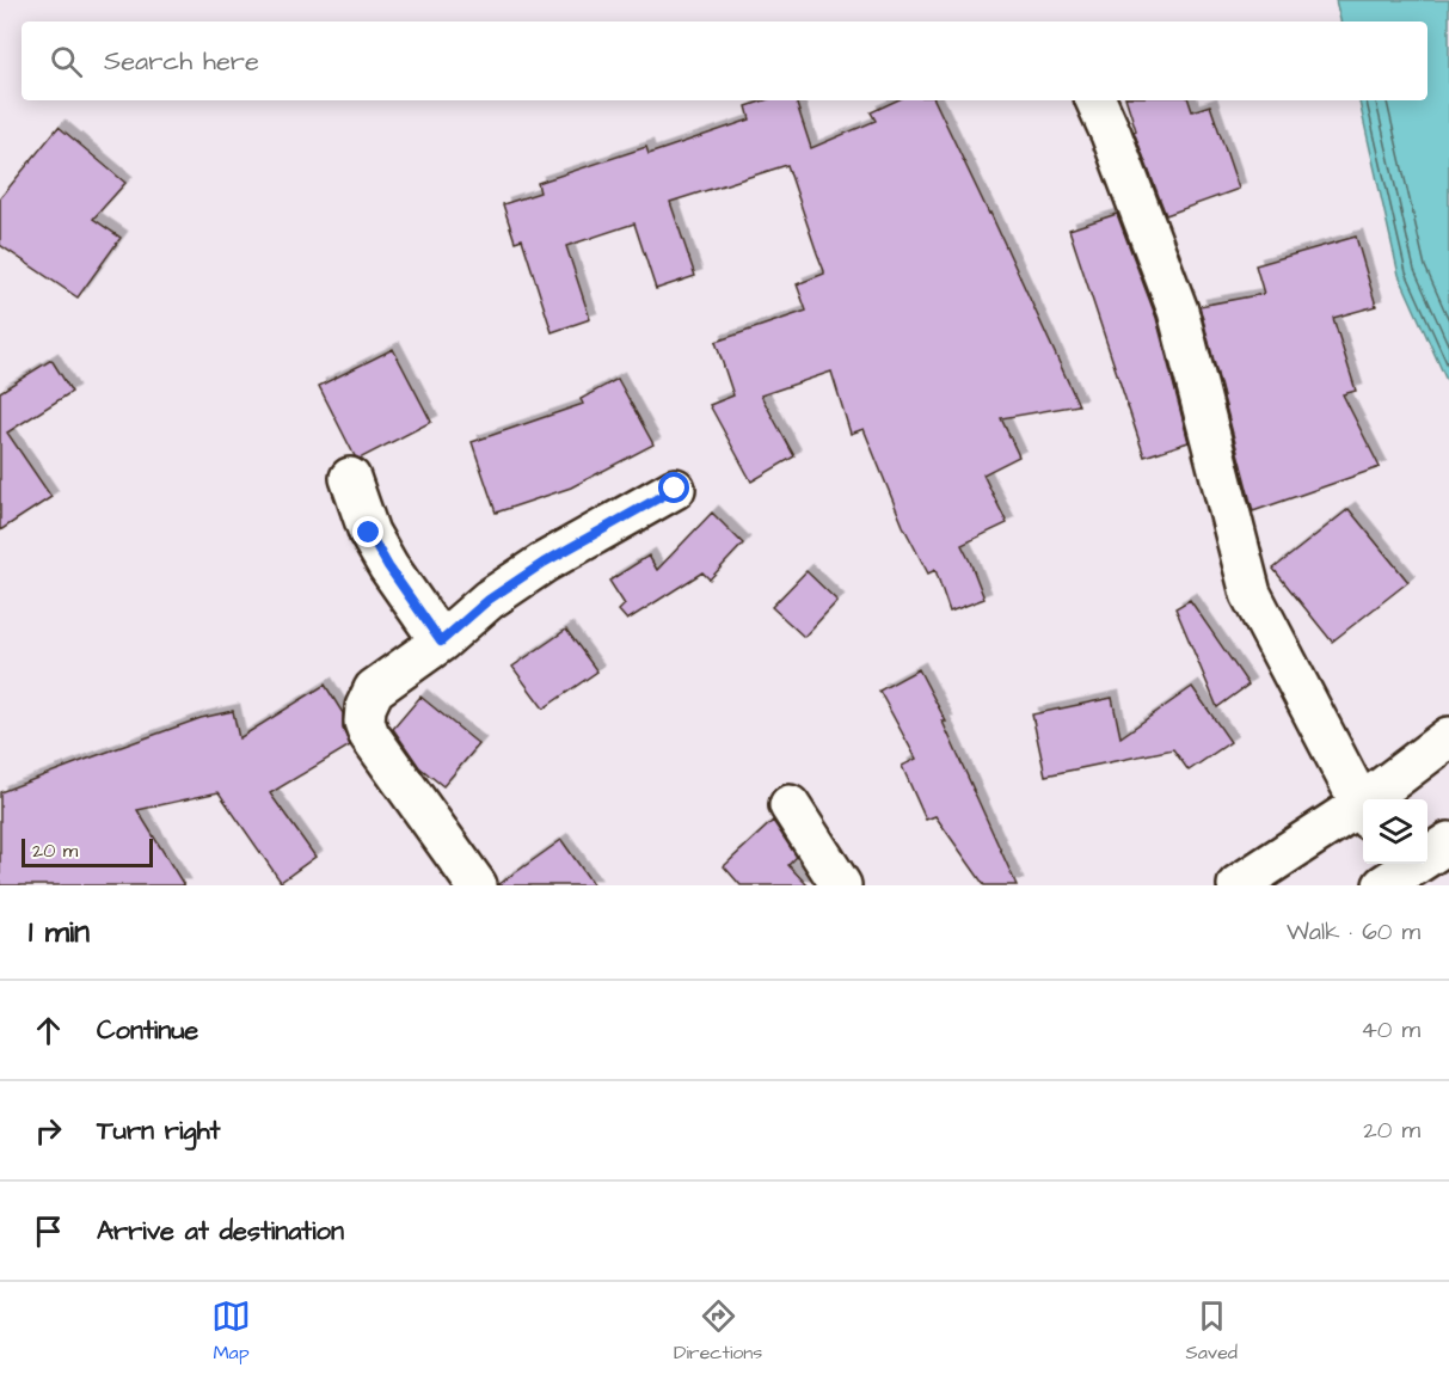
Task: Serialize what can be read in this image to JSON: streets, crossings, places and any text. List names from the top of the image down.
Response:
{
  "scale_bar": "20 m",
  "page": {
    "search": "Search here",
    "scale": "20 m",
    "heading": ["1 min", "Walk · 60 m"],
    "list": [
      ["Continue", "40 m"],
      ["Turn right", "20 m"],
      "Arrive at destination"
    ],
    "nav": ["Map", "Directions", "Saved"]
  }
}
